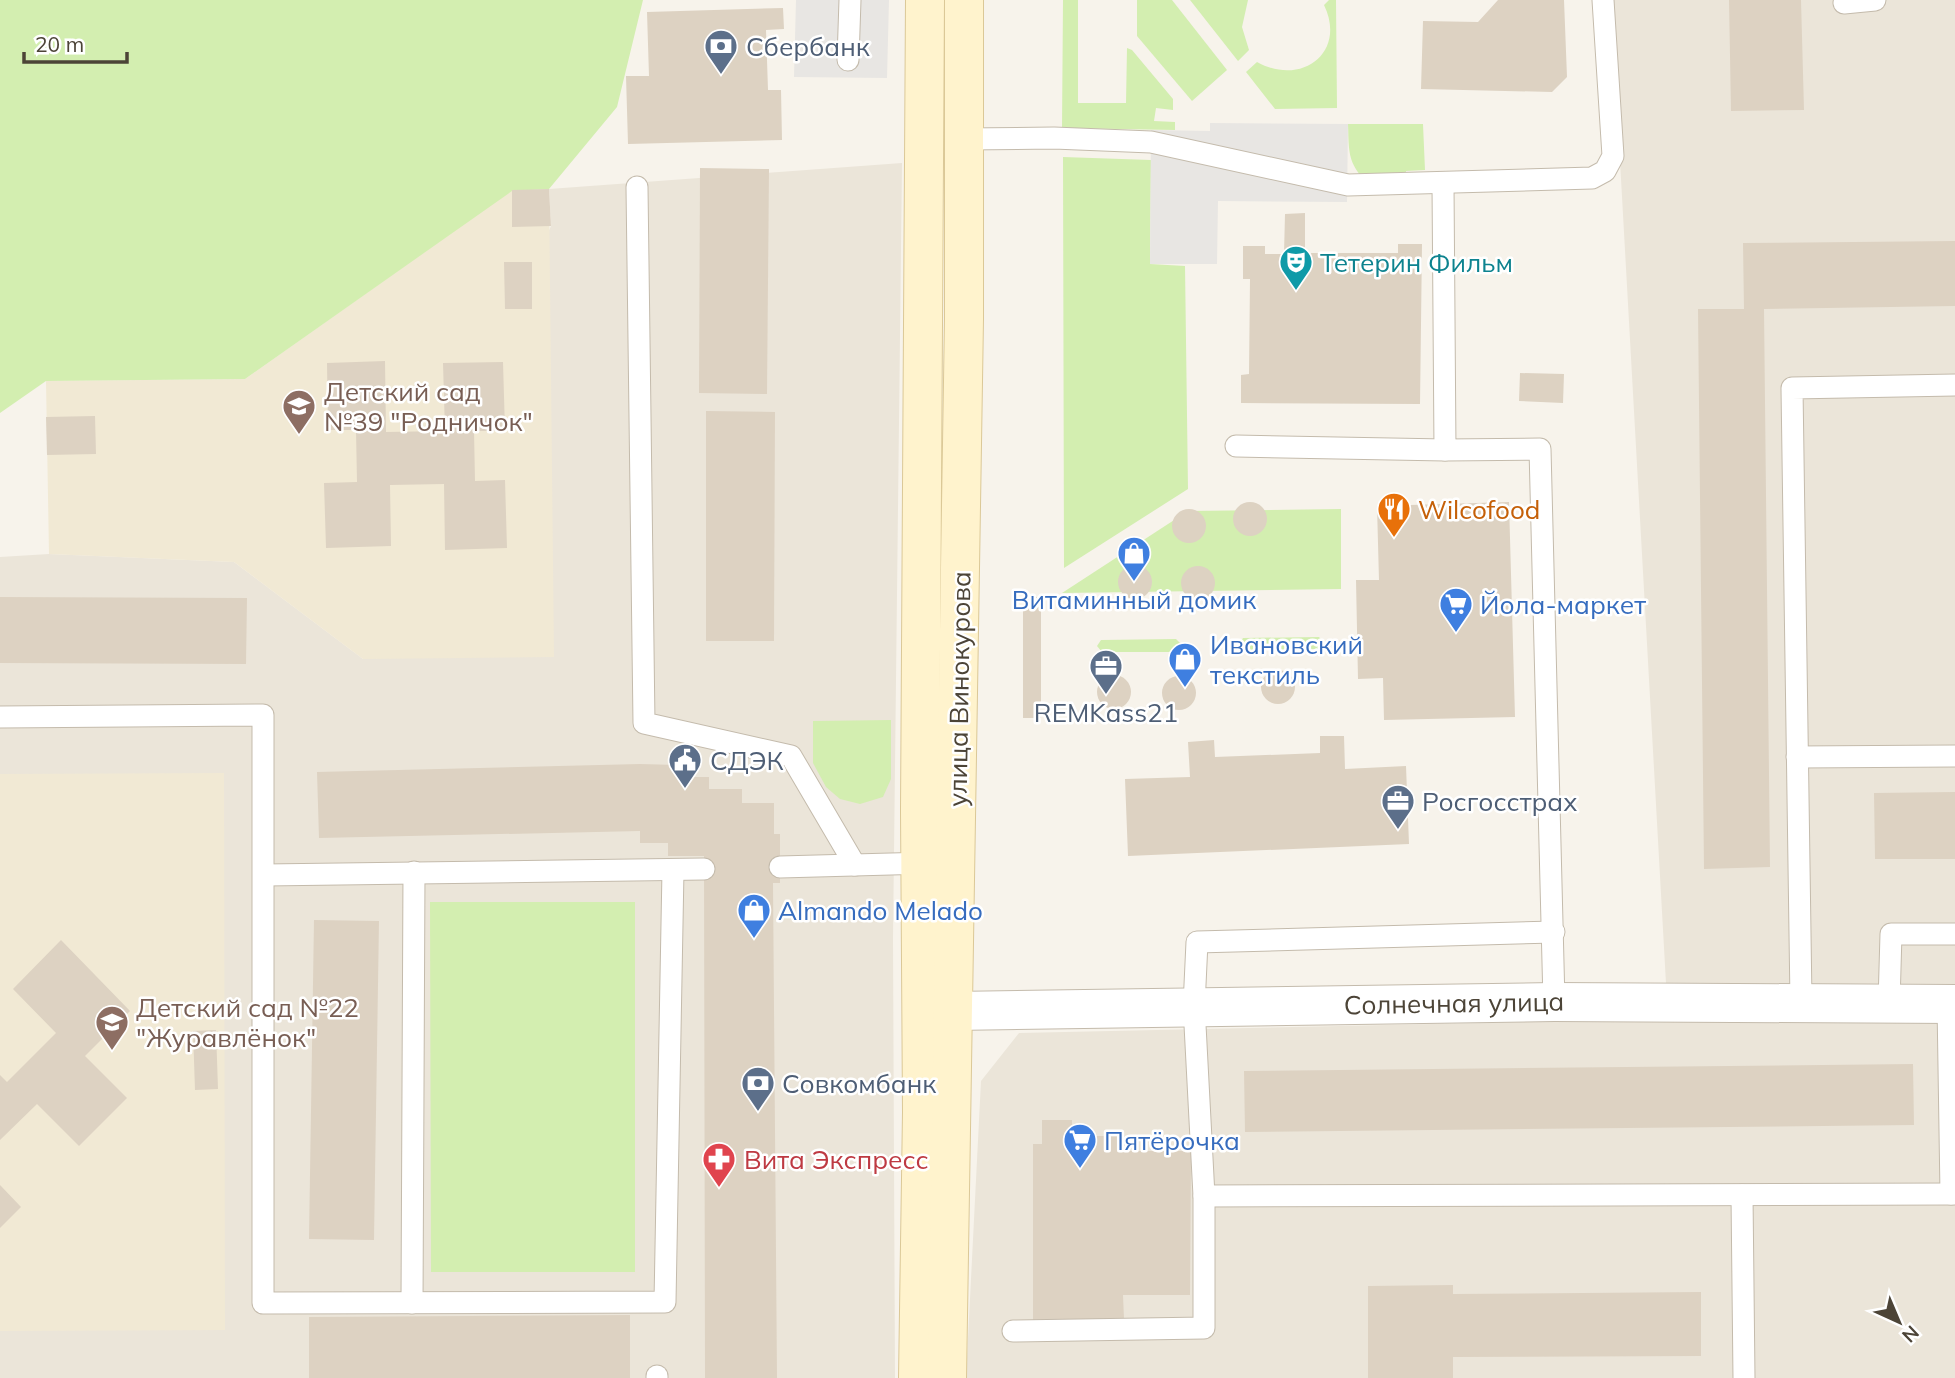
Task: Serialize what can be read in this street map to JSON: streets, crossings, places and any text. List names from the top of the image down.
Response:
{
  "streets": {
    "main road": ["улица Винокурова"],
    "street": ["Солнечная улица"]
  },
  "crossings": [
    ["улица Винокурова", "Солнечная улица"]
  ],
  "places": {
    "bank": ["Сбербанк", "Совкомбанк"],
    "theatre": ["Тетерин Фильм"],
    "school or university": ["Детский сад №39 \"Родничок\"", "Детский сад №22 \"Журавлёнок\""],
    "restaurant": ["Wilcofood"],
    "shop": ["Витаминный домик", "Ивановский текстиль", "Almando Melado"],
    "supermarket": ["Йола-маркет", "Пятёрочка"],
    "office": ["REMKass21", "Росгосстрах"],
    "public building": ["СДЭК"],
    "pharmacy": ["Вита Экспресс"]
  },
  "scale_bar": "20 m",
  "north": "bottom right"
}
